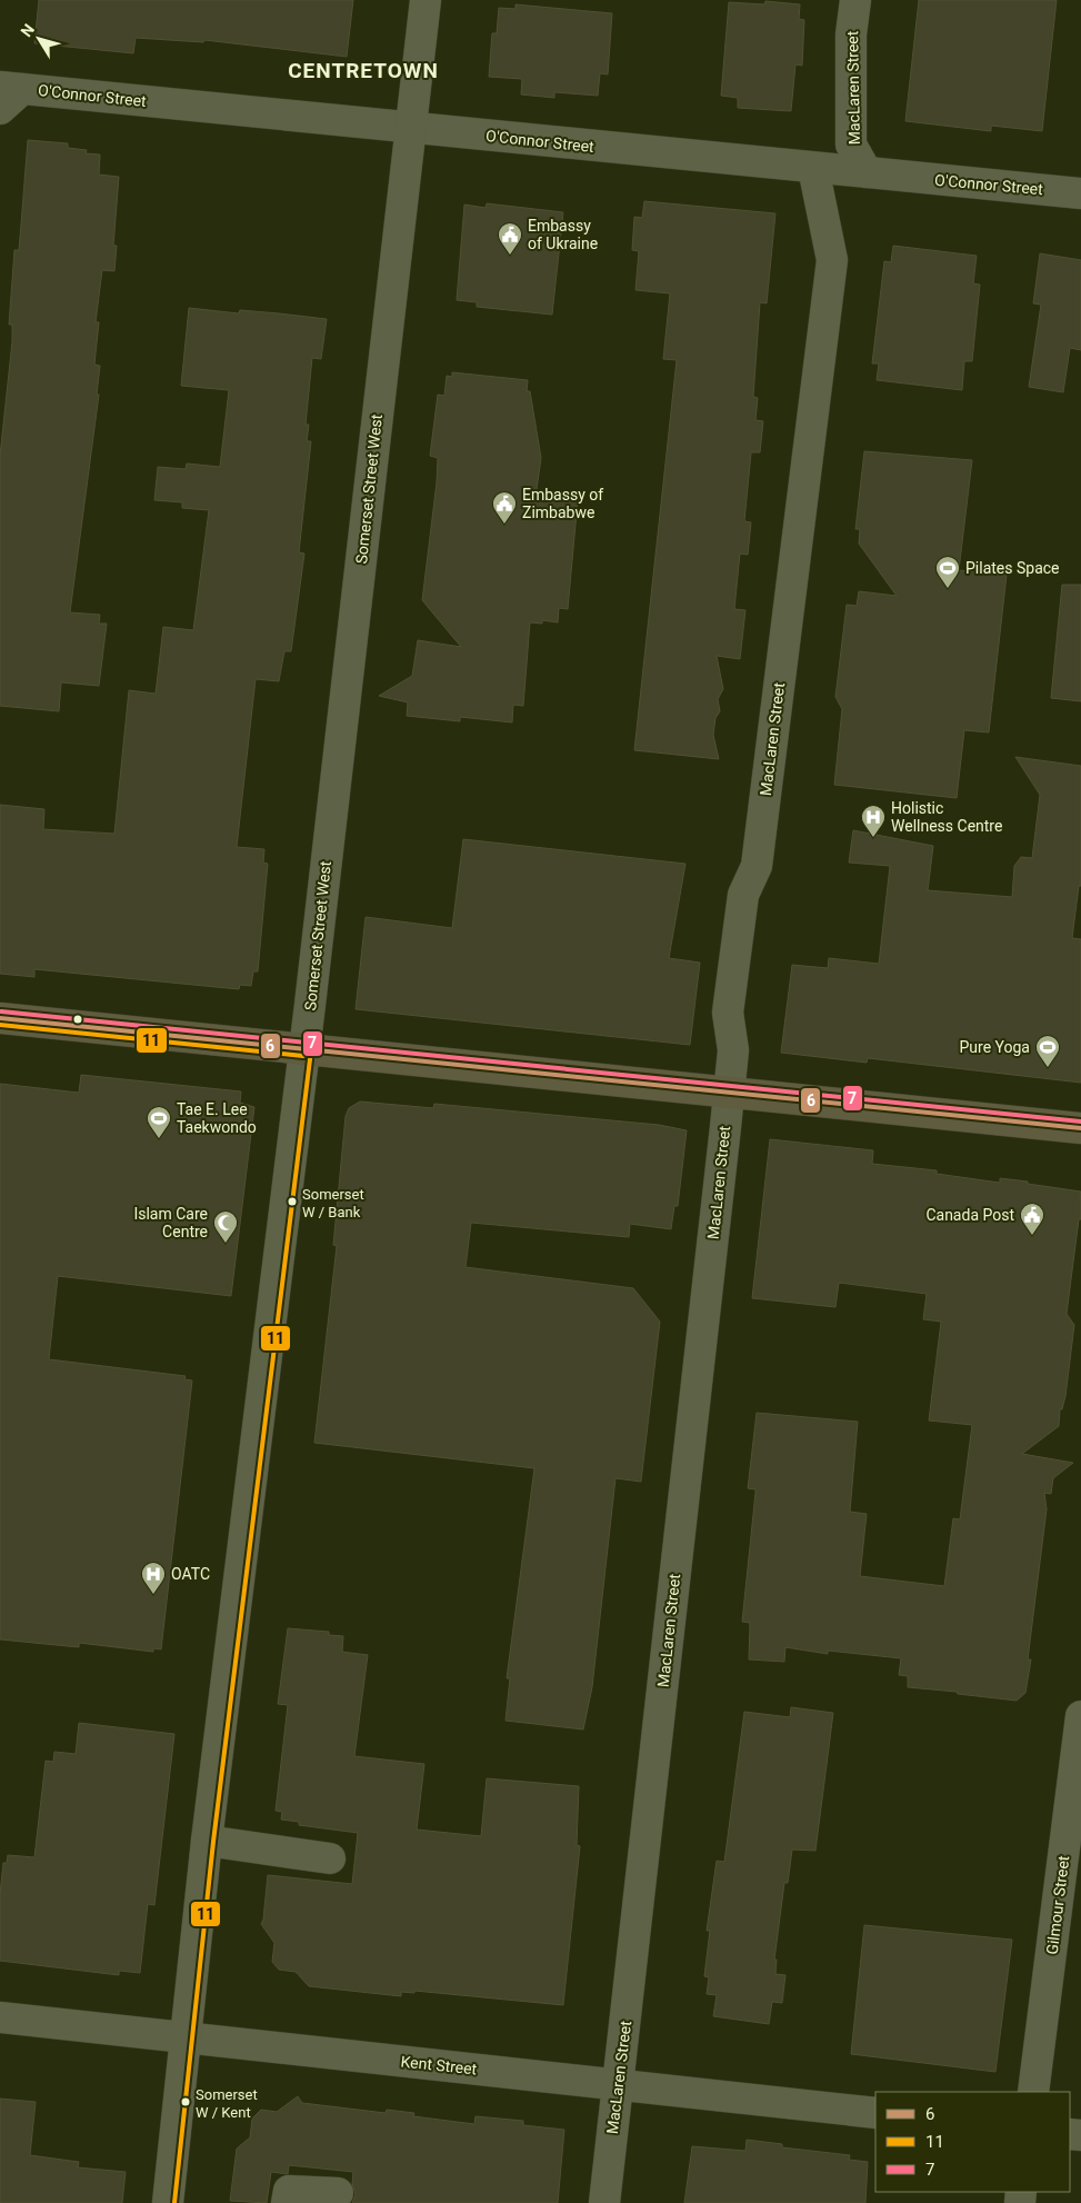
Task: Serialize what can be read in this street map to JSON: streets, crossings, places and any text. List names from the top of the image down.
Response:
{
  "streets": {
    "main road": [
      "MacLaren Street",
      "O'Connor Street",
      "Somerset Street West",
      "Gilmour Street",
      "Kent Street"
    ]
  },
  "crossings": [
    ["MacLaren Street", "O'Connor Street"],
    ["MacLaren Street", "Kent Street"],
    ["O'Connor Street", "Somerset Street West"],
    ["Somerset Street West", "Kent Street"]
  ],
  "districts": ["CENTRETOWN"],
  "places": {
    "public building": ["Embassy of Ukraine", "Embassy of Zimbabwe", "Canada Post"],
    "sports": ["Pilates Space", "Pure Yoga", "Tae E. Lee Taekwondo"],
    "hospital": ["Holistic Wellness Centre", "OATC"],
    "other": ["Somerset W / Bank", "Somerset W / Kent"],
    "mosque": ["Islam Care Centre"]
  },
  "lines": ["transit line 7", "transit line 6", "transit line 11"],
  "legend": ["6", "11", "7"],
  "north": "top left"
}
